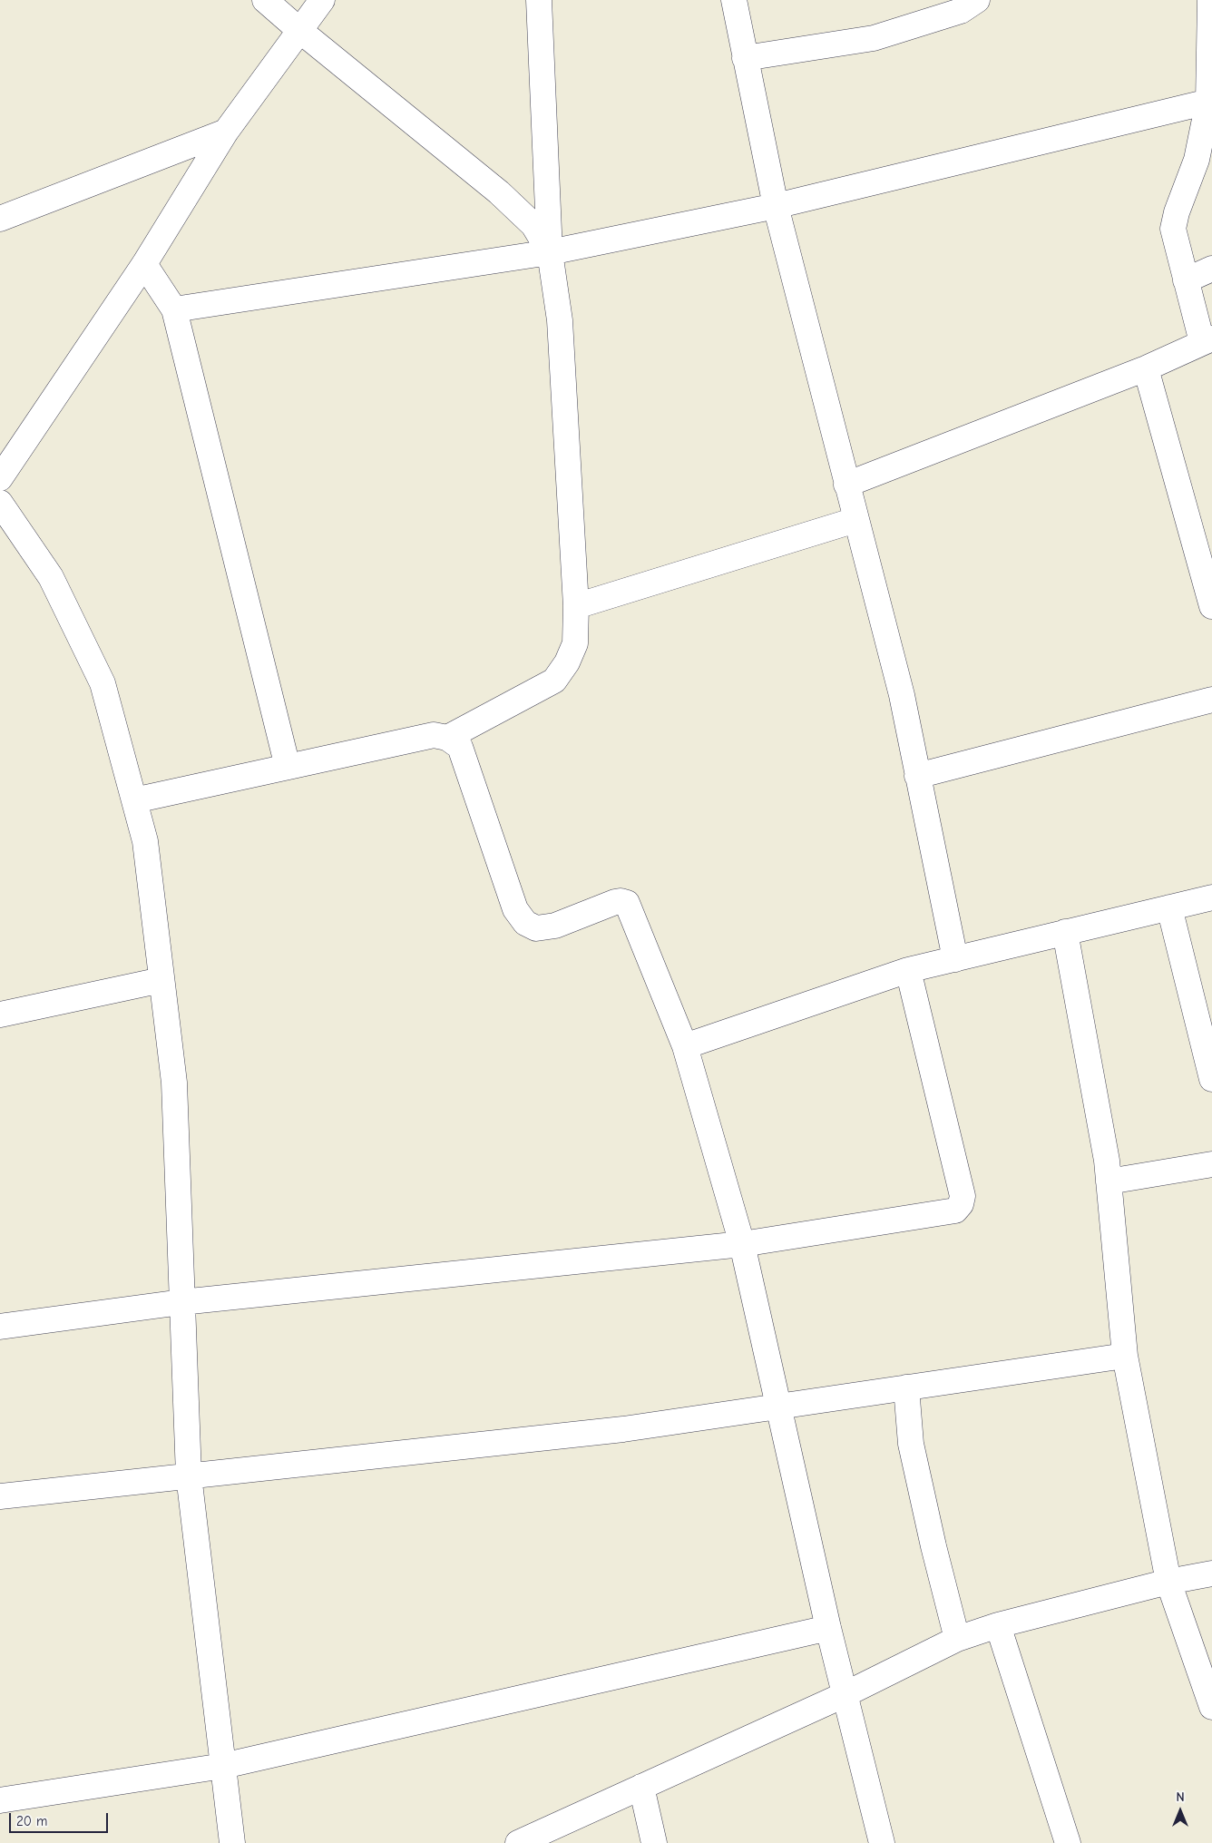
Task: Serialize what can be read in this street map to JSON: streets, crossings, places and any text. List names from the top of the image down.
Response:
{
  "scale_bar": "20 m",
  "north": "top"
}
